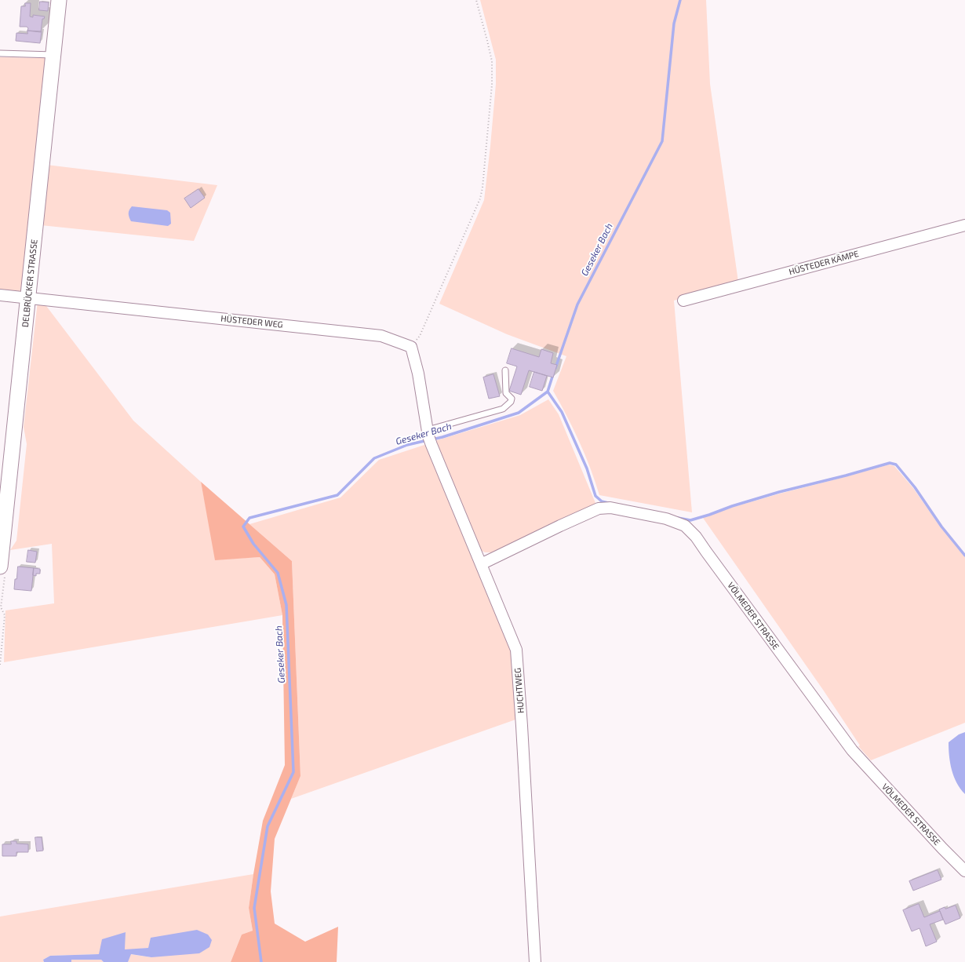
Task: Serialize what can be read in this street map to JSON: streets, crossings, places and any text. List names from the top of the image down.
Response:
{
  "streets": {
    "main road": ["DELBRÜCKER STRASSE"],
    "street": [
      "HÜSTEDER KÄMPE",
      "HÜSTEDER WEG",
      "VÖLMEDER STRASSE",
      "HUCHTWEG"
    ]
  },
  "crossings": [
    ["DELBRÜCKER STRASSE", "HÜSTEDER WEG"],
    ["VÖLMEDER STRASSE", "HUCHTWEG"]
  ],
  "water": ["Geseker Bach"]
}
